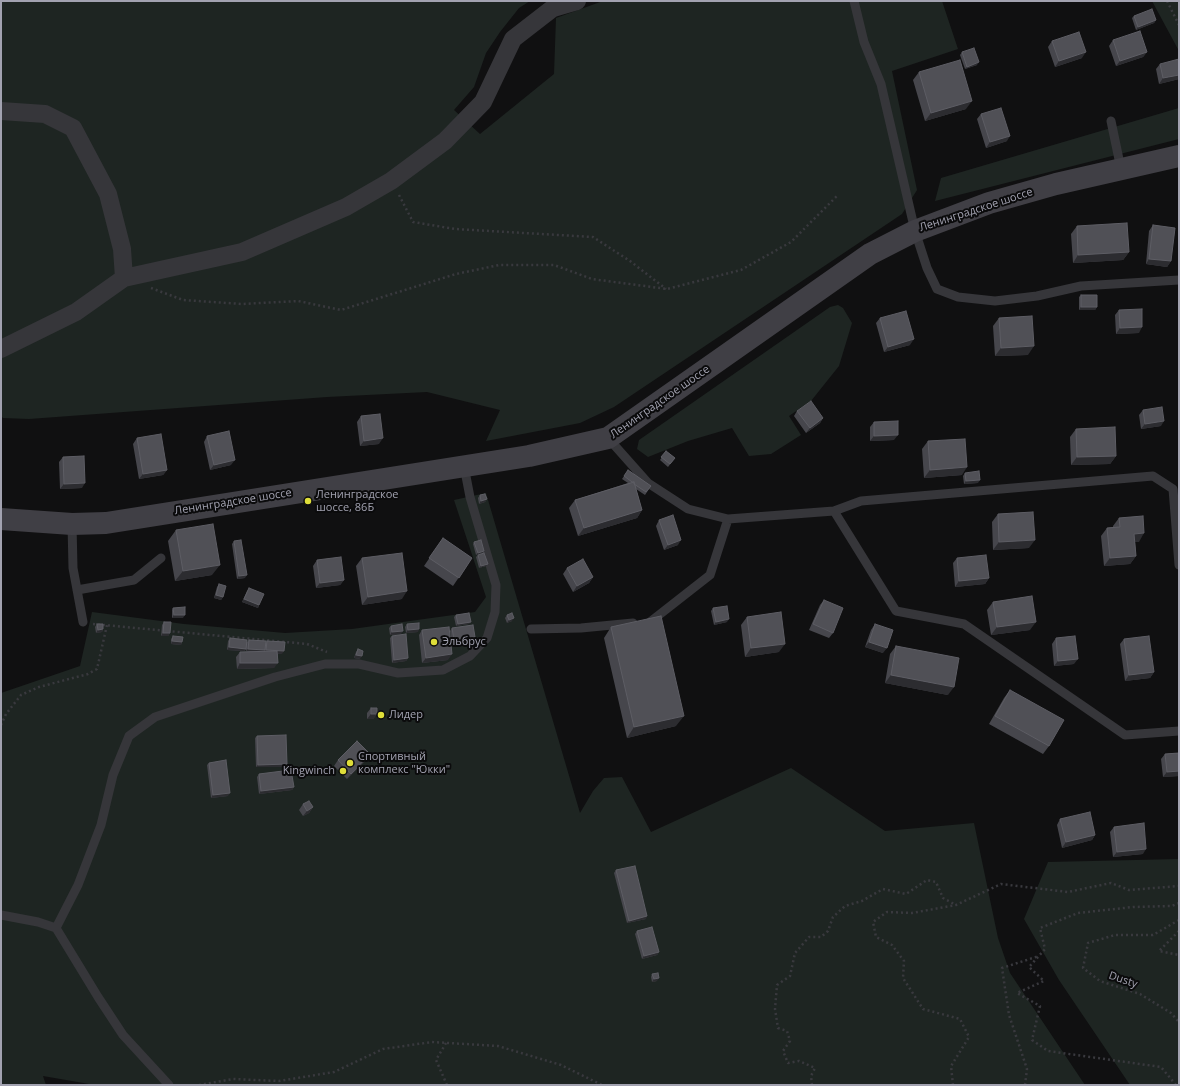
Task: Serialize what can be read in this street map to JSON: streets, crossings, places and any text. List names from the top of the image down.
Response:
{
  "streets": {
    "main road": ["Ленинградское шоссе"],
    "path": ["Dusty"]
  },
  "places": [
    "Ленинградское шоссе, 86Б",
    "Эльбрус",
    "Лидер",
    "Спортивный комплекс \"Юкки\"",
    "Kingwinch"
  ]
}
